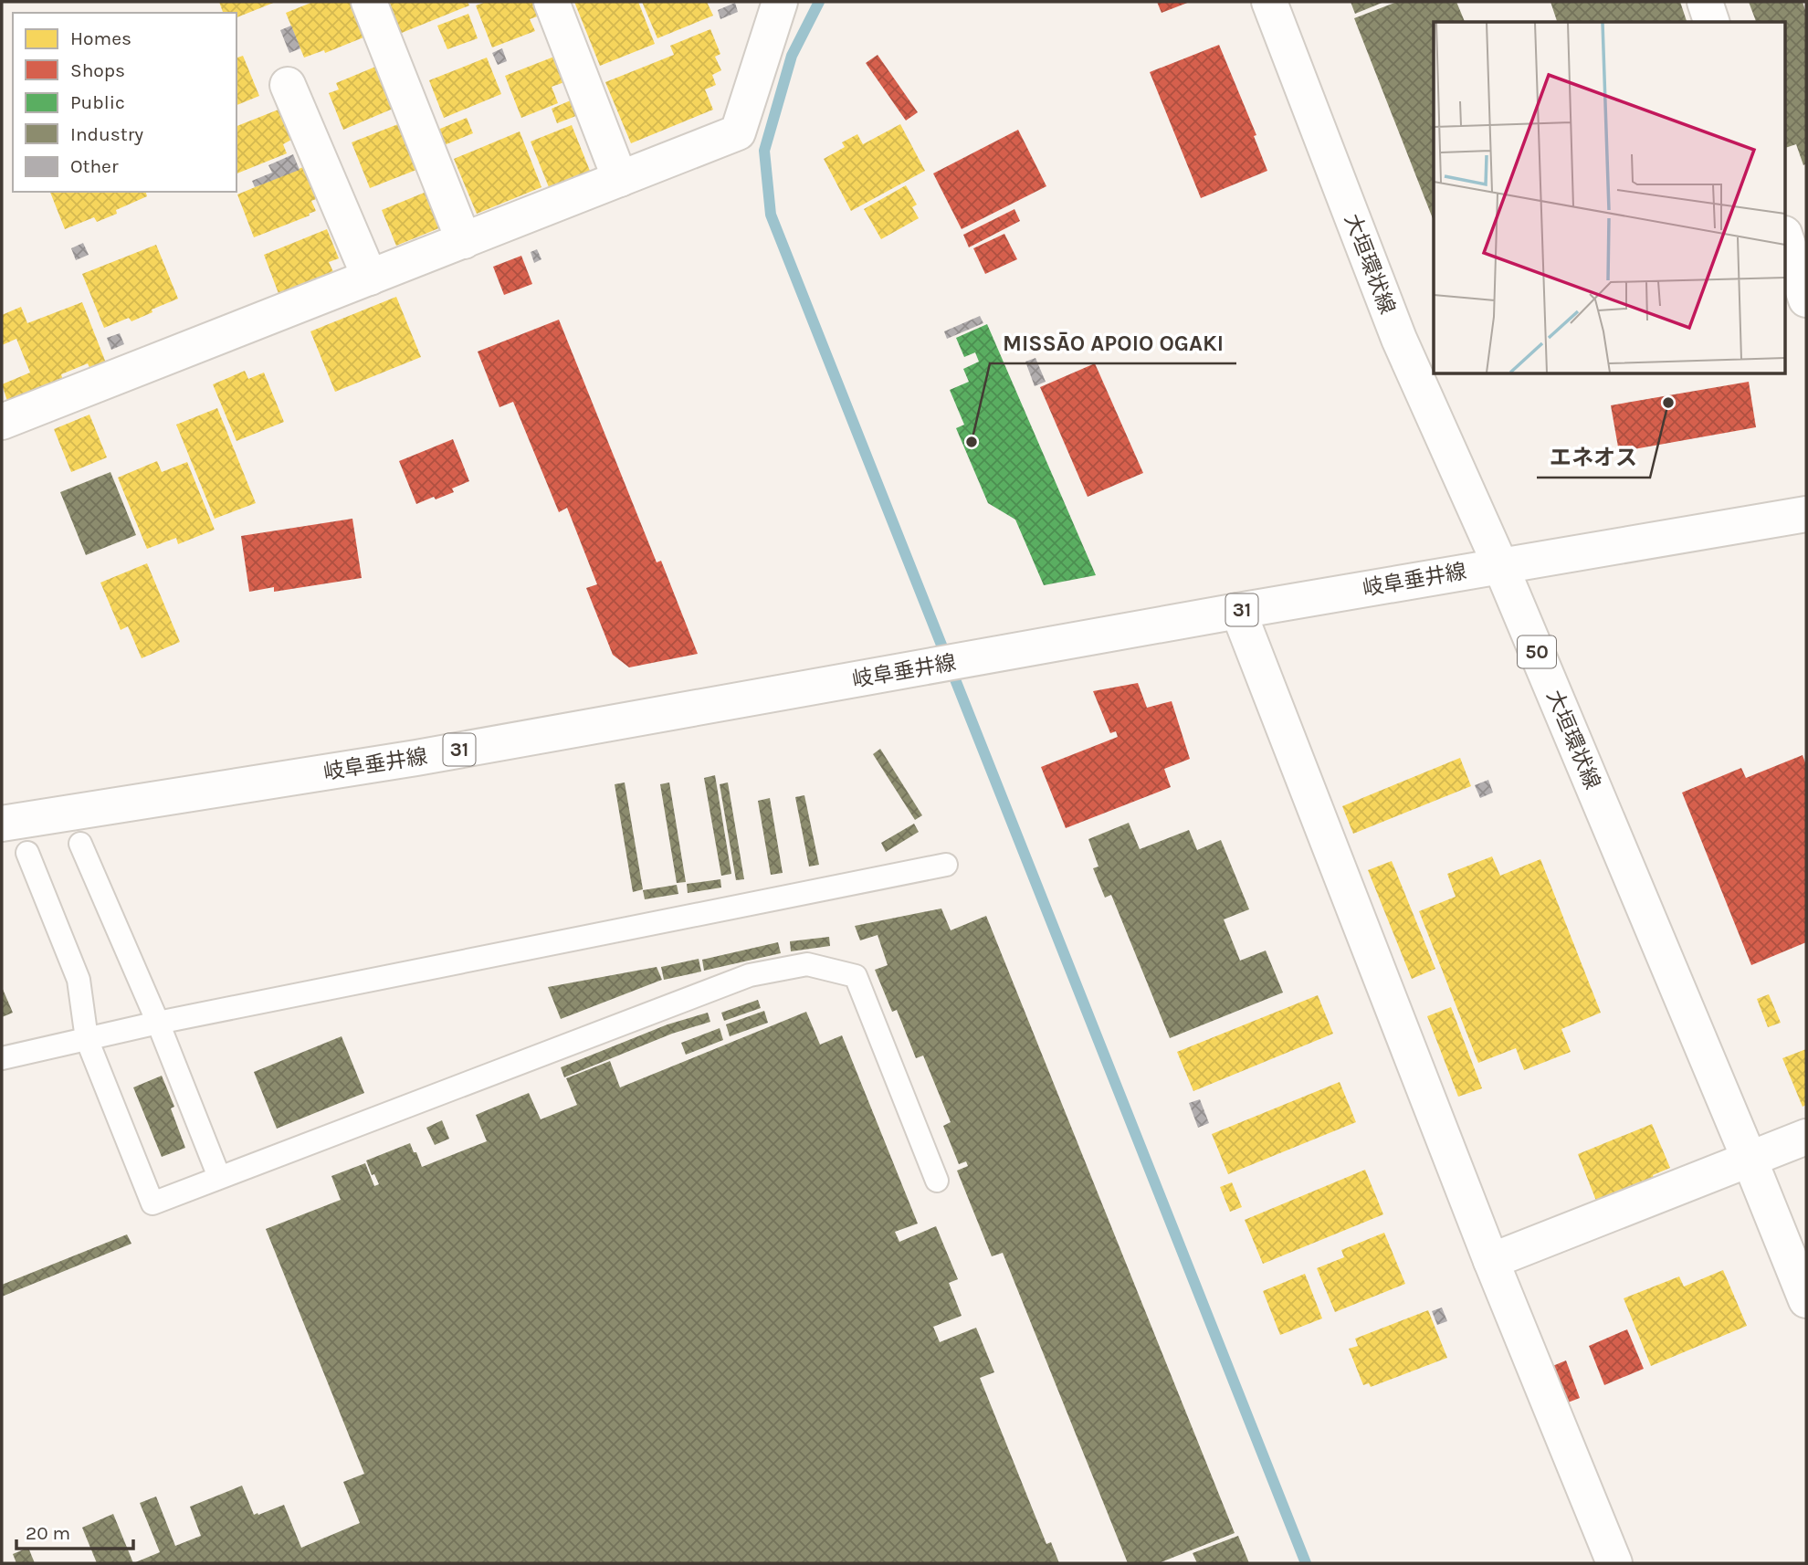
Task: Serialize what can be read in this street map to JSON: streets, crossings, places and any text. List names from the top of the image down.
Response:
{
  "streets": {
    "main road": [
      "大垣環状線",
      "岐阜垂井線",
      "31",
      "50"
    ]
  },
  "crossings": [
    ["大垣環状線", "岐阜垂井線"]
  ],
  "places": ["エネオス", "MISSĀO APOIO OGAKI"],
  "legend": [
    "Homes",
    "Shops",
    "Public",
    "Industry",
    "Other"
  ],
  "scale_bar": "20 m"
}
